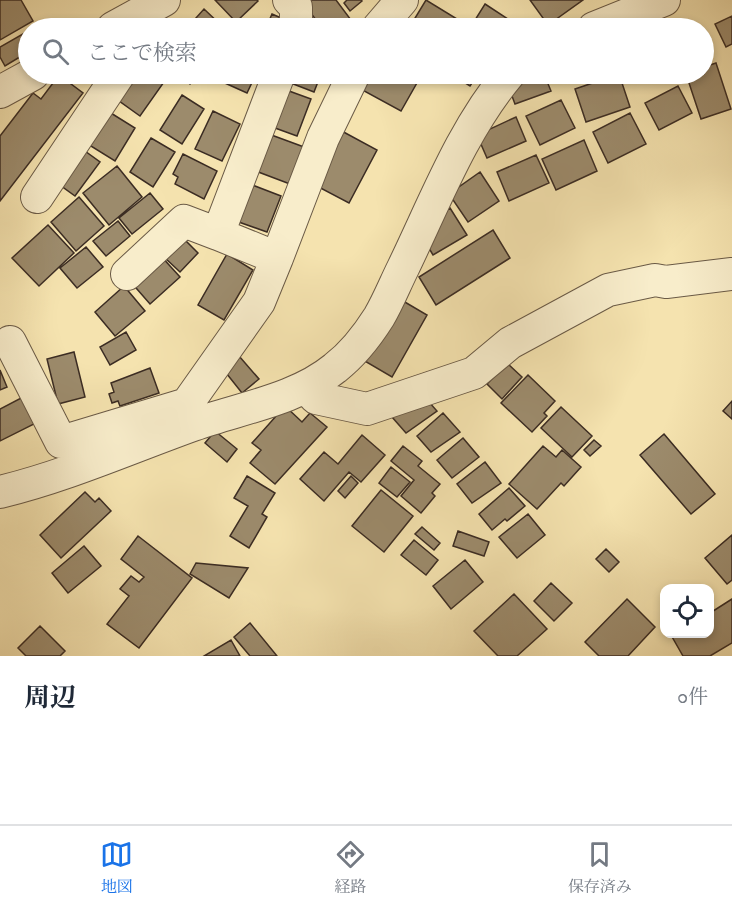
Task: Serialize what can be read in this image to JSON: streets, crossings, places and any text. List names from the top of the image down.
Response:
{
  "page": {
    "search": "ここで検索",
    "heading": ["周辺", "0件"],
    "nav": ["地図", "経路", "保存済み"]
  }
}
